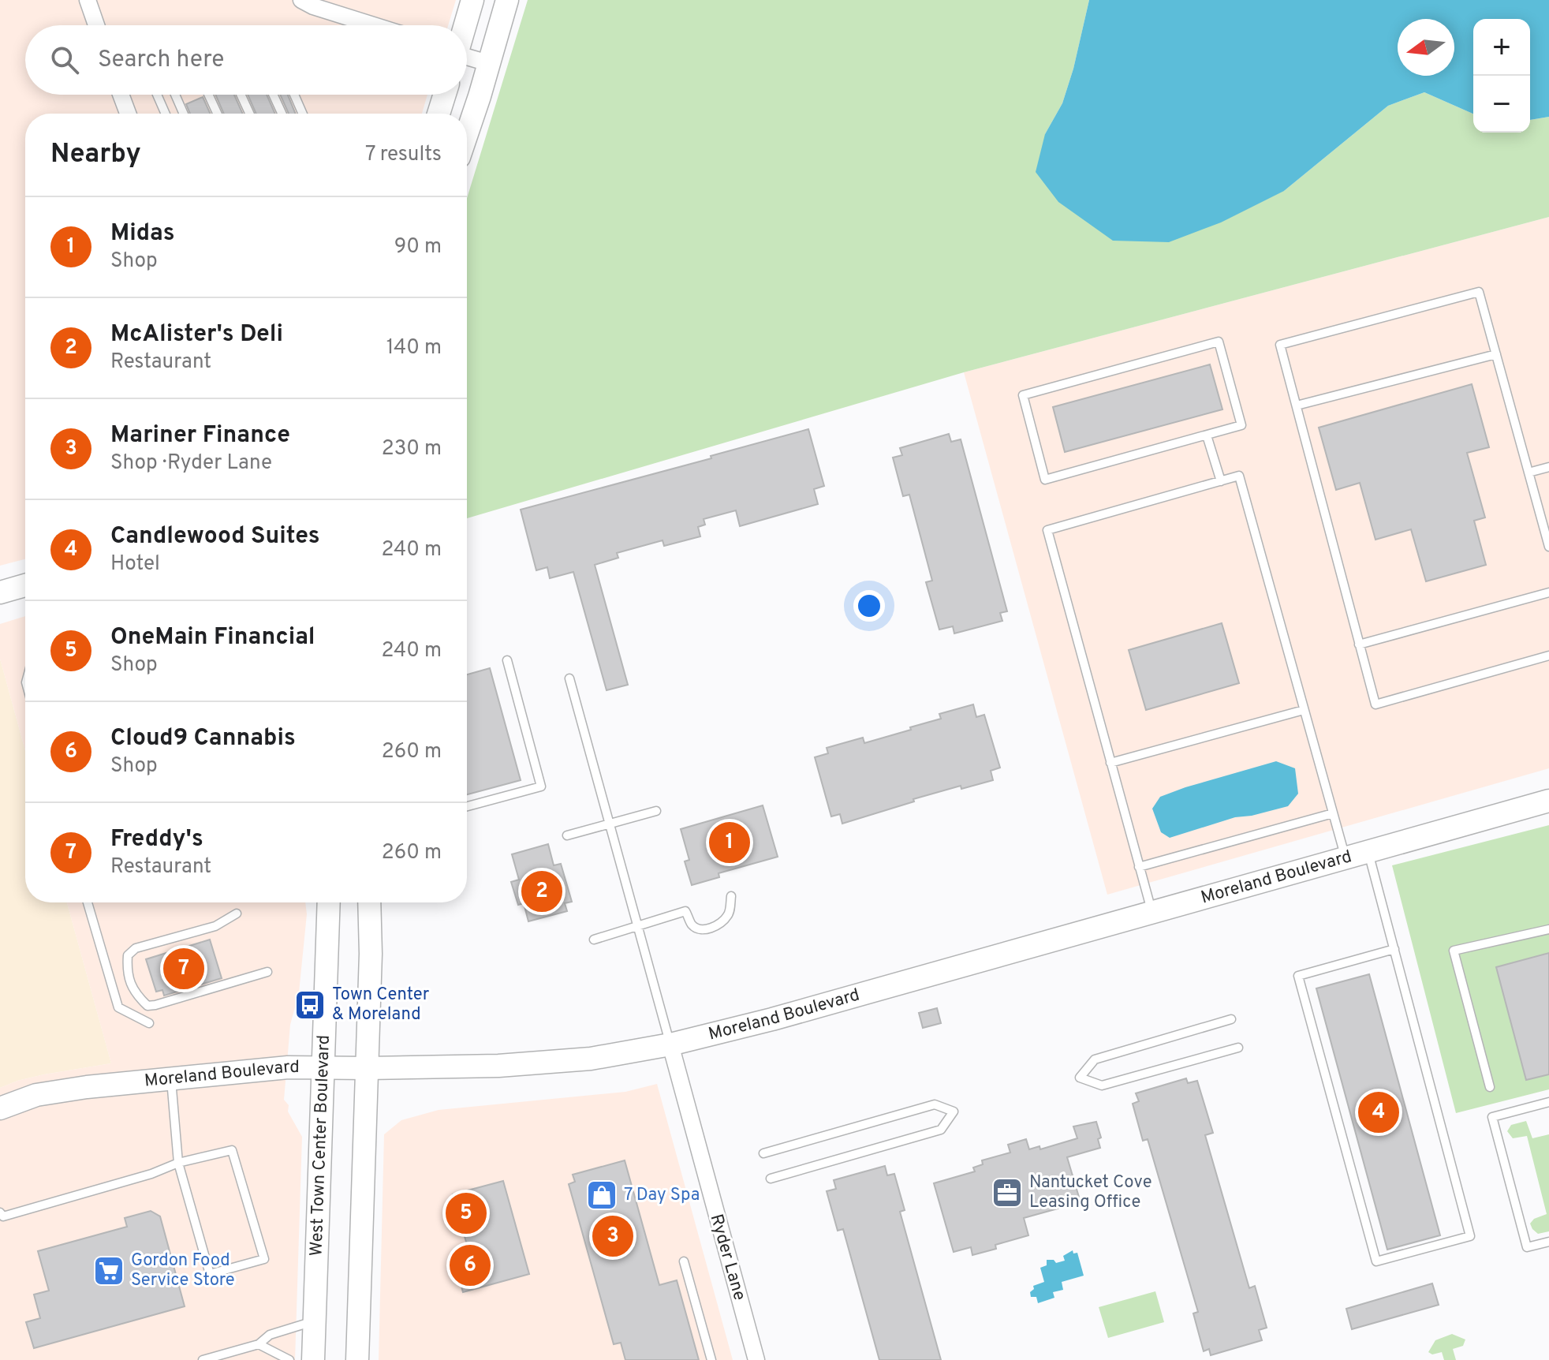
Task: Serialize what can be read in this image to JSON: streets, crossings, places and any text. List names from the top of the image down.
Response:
{
  "streets": {
    "street": ["Moreland Boulevard", "West Town Center Boulevard", "Ryder Lane"]
  },
  "crossings": [
    ["Moreland Boulevard", "West Town Center Boulevard"],
    ["Moreland Boulevard", "Ryder Lane"]
  ],
  "places": {
    "bus stop": ["Town Center & Moreland"],
    "office": ["Nantucket Cove Leasing Office"],
    "shop": ["7 Day Spa"],
    "supermarket": ["Gordon Food Service Store"]
  },
  "north": "left",
  "page": {
    "map_buttons": ["+", "−"],
    "search": "Search here",
    "heading": ["Nearby", "7 results"],
    "list": [
      {
        "mark": "1",
        "name": "Midas",
        "note": "Shop",
        "value": "90 m"
      },
      {
        "mark": "2",
        "name": "McAlister's Deli",
        "note": "Restaurant",
        "value": "140 m"
      },
      {
        "mark": "3",
        "name": "Mariner Finance",
        "note": "Shop · Ryder Lane",
        "value": "230 m"
      },
      {
        "mark": "4",
        "name": "Candlewood Suites",
        "note": "Hotel",
        "value": "240 m"
      },
      {
        "mark": "5",
        "name": "OneMain Financial",
        "note": "Shop",
        "value": "240 m"
      },
      {
        "mark": "6",
        "name": "Cloud9 Cannabis",
        "note": "Shop",
        "value": "260 m"
      },
      {
        "mark": "7",
        "name": "Freddy's",
        "note": "Restaurant",
        "value": "260 m"
      }
    ],
    "pins": [
      "1",
      "2",
      "7",
      "4",
      "5",
      "3",
      "6"
    ]
  }
}
